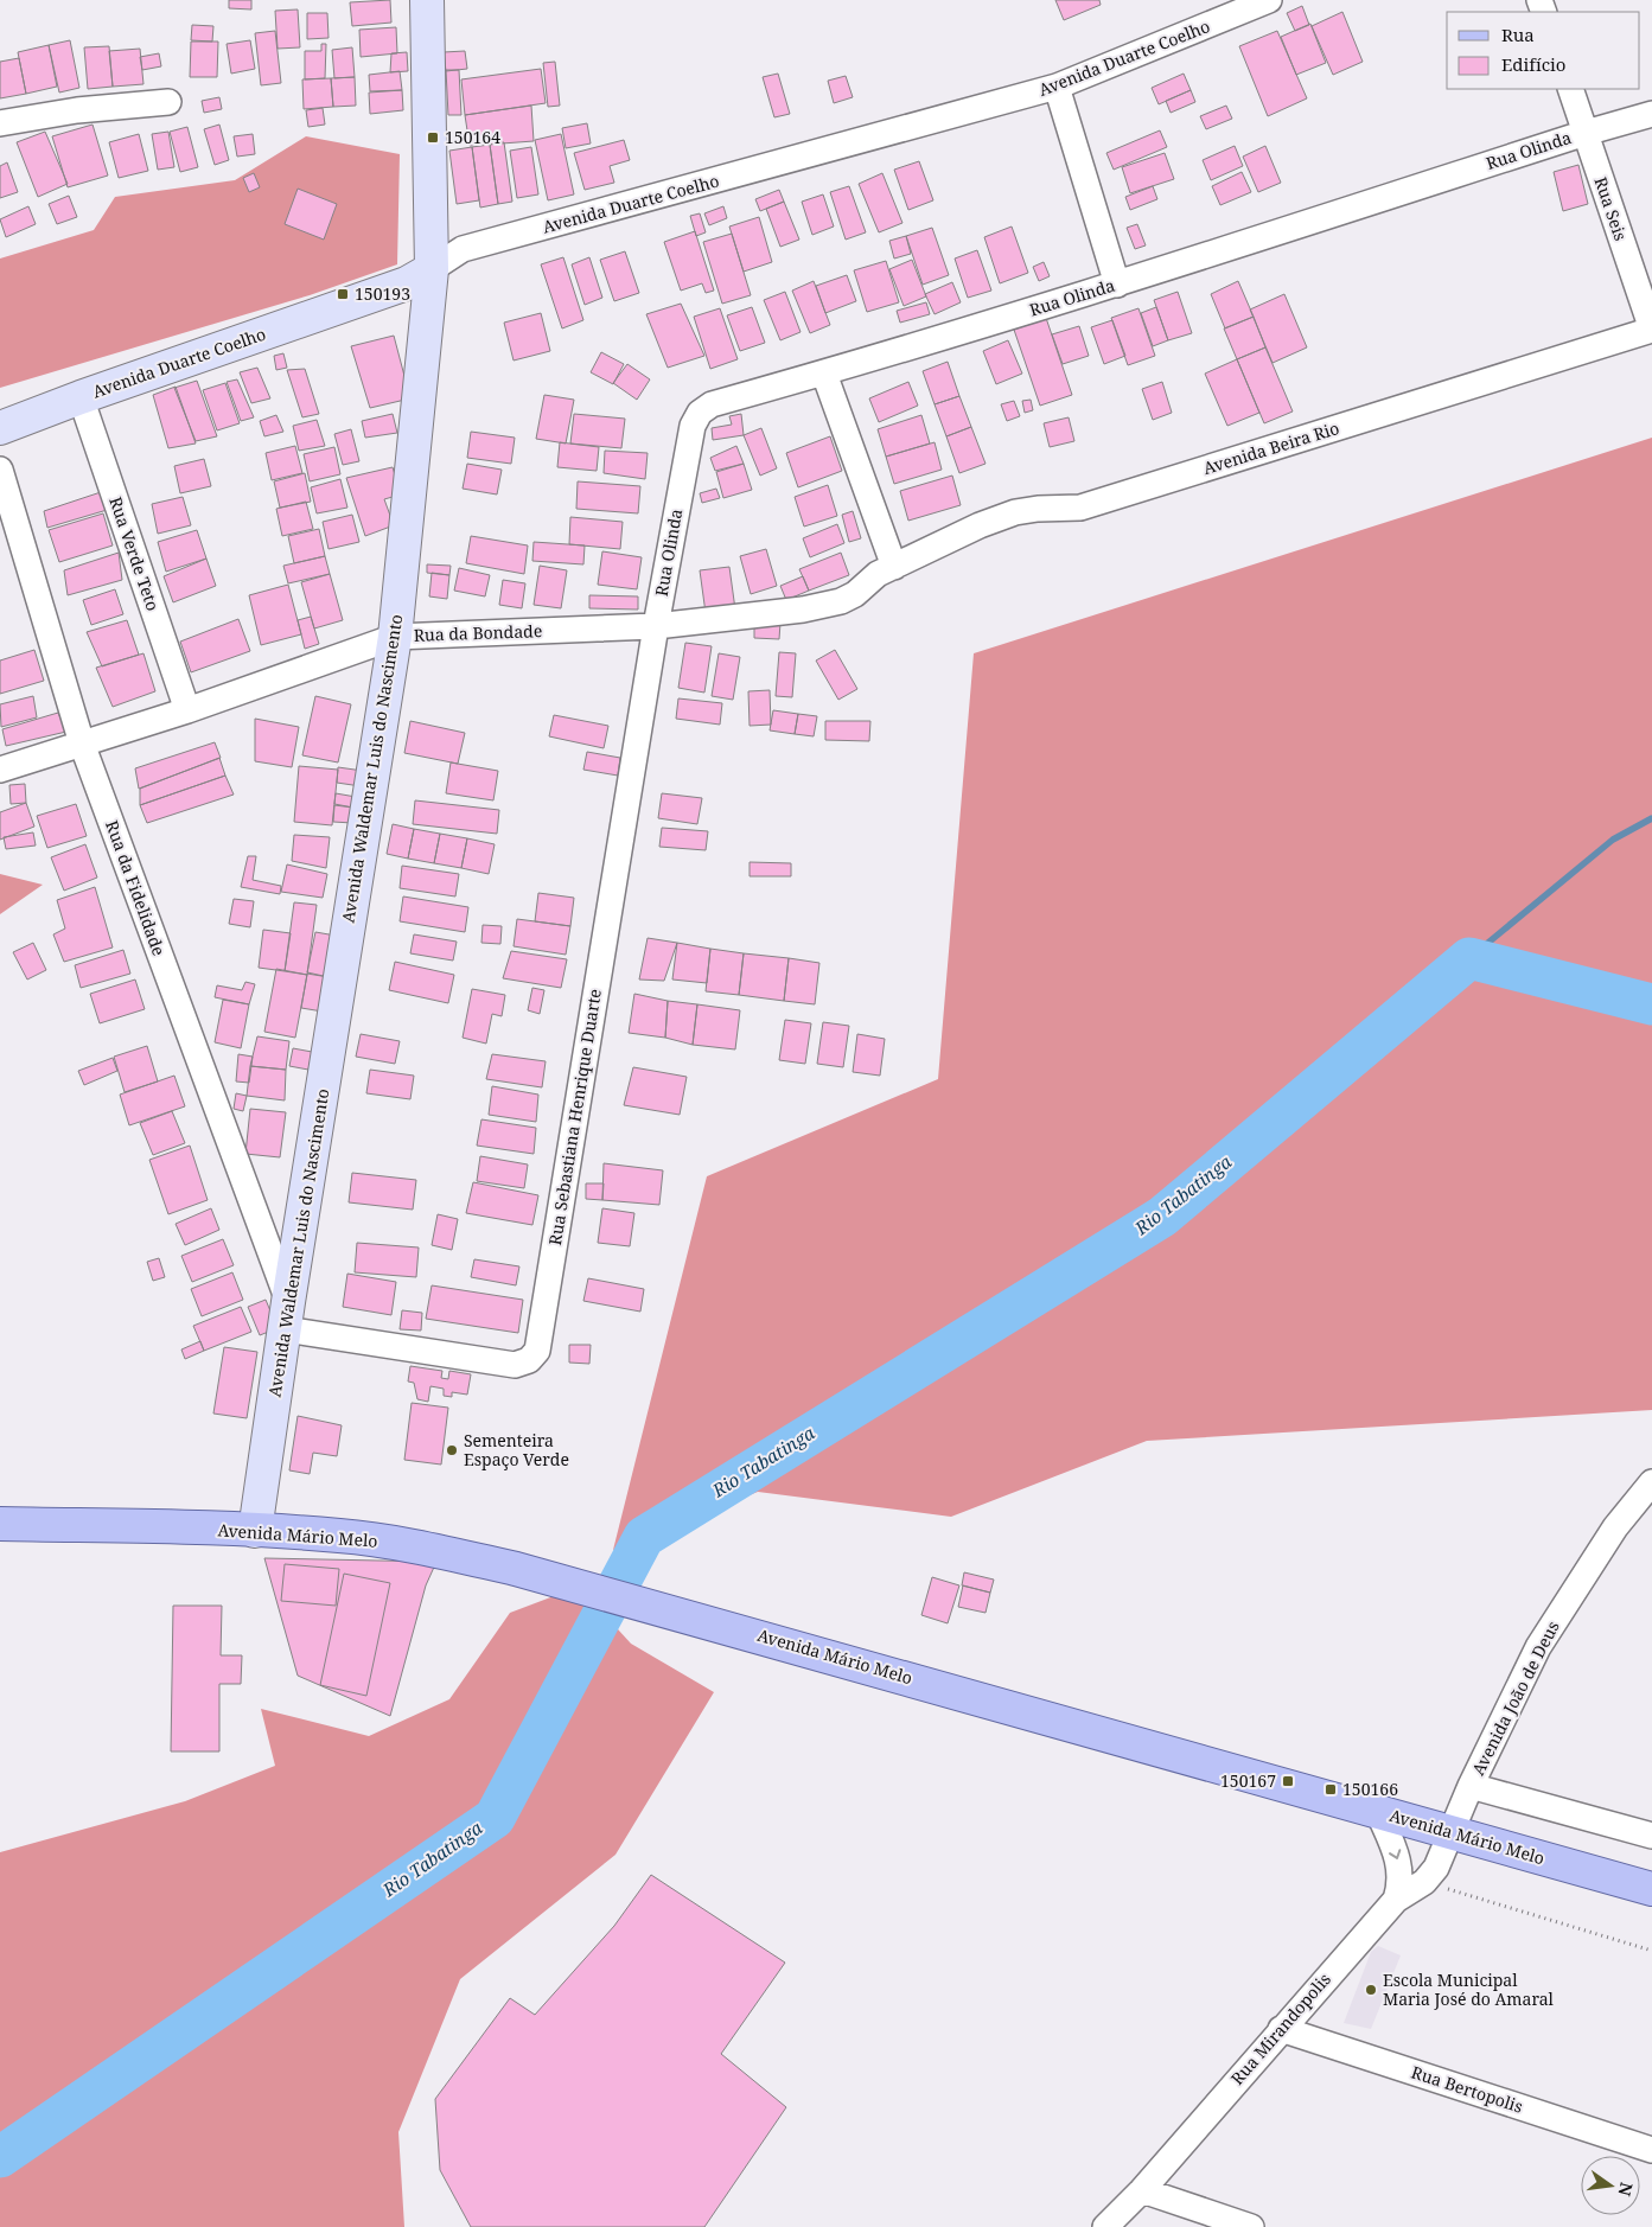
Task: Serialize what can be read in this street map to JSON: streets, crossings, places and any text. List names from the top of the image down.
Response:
{
  "streets": {
    "main road": ["Avenida Duarte Coelho", "Avenida Waldemar Luis do Nascimento", "Avenida Mário Melo"],
    "street": [
      "Rua Olinda",
      "Rua Seis",
      "Avenida Beira Rio",
      "Rua Verde Teto",
      "Rua da Bondade",
      "Rua da Fidelidade",
      "Rua Sebastiana Henrique Duarte",
      "Avenida João de Deus",
      "Rua Mirandopolis",
      "Rua Bertopolis"
    ]
  },
  "crossings": [
    ["Avenida Duarte Coelho", "Rua Verde Teto"],
    ["Avenida Duarte Coelho", "Avenida Waldemar Luis do Nascimento"],
    ["Rua Olinda", "Rua Seis"],
    ["Rua Olinda", "Rua da Bondade"],
    ["Rua Olinda", "Rua Sebastiana Henrique Duarte"],
    ["Rua Seis", "Avenida Beira Rio"],
    ["Avenida Beira Rio", "Rua da Bondade"],
    ["Rua Verde Teto", "Rua da Bondade"],
    ["Rua da Bondade", "Avenida Waldemar Luis do Nascimento"],
    ["Rua da Bondade", "Rua da Fidelidade"],
    ["Rua da Bondade", "Rua Sebastiana Henrique Duarte"],
    ["Avenida Waldemar Luis do Nascimento", "Rua da Fidelidade"],
    ["Avenida Waldemar Luis do Nascimento", "Rua Sebastiana Henrique Duarte"],
    ["Avenida Waldemar Luis do Nascimento", "Avenida Mário Melo"],
    ["Rua da Fidelidade", "Rua Sebastiana Henrique Duarte"],
    ["Avenida Mário Melo", "Avenida João de Deus"],
    ["Avenida Mário Melo", "Rua Mirandopolis"],
    ["Avenida João de Deus", "Rua Mirandopolis"],
    ["Rua Mirandopolis", "Rua Bertopolis"]
  ],
  "water": ["Rio Tabatinga"],
  "places": {
    "transit": [
      "150164",
      "150193",
      "150167",
      "150166"
    ],
    "other": ["Sementeira Espaço Verde", "Escola Municipal Maria José do Amaral"]
  },
  "legend": ["Rua", "Edifício"],
  "north": "right"
}
